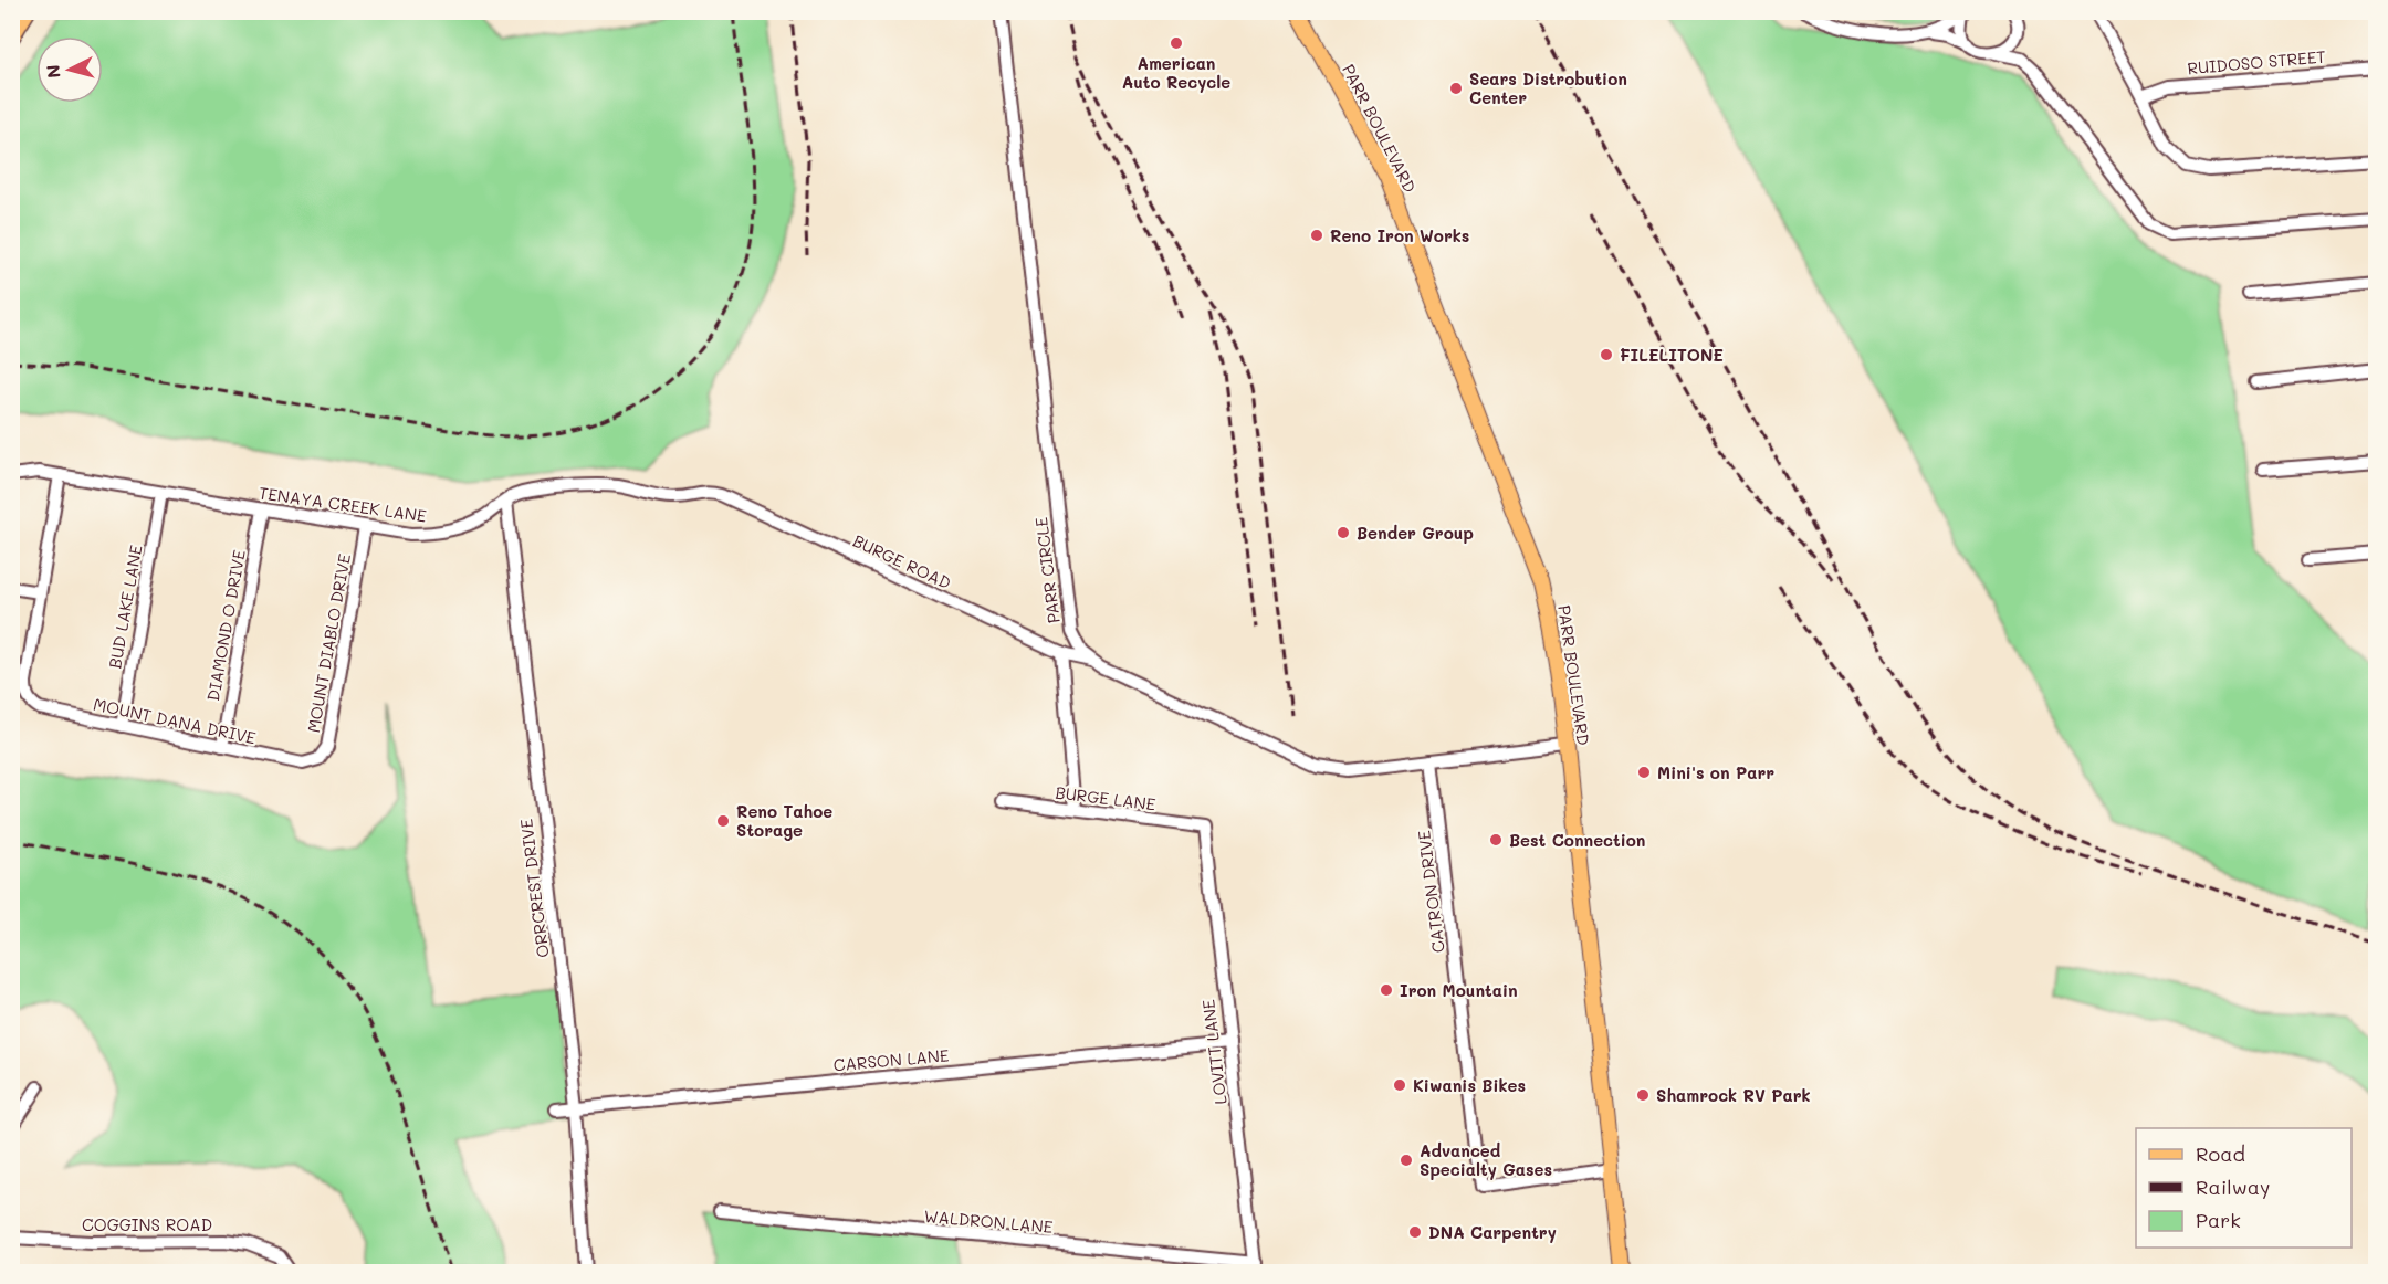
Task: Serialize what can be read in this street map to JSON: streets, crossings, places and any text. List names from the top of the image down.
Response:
{
  "streets": {
    "main road": ["PARR BOULEVARD"],
    "street": [
      "RUIDOSO STREET",
      "TENAYA CREEK LANE",
      "BURGE ROAD",
      "PARR CIRCLE",
      "BUD LAKE LANE",
      "DIAMOND O DRIVE",
      "MOUNT DIABLO DRIVE",
      "MOUNT DANA DRIVE",
      "BURGE LANE",
      "ORRCREST DRIVE",
      "CATRON DRIVE",
      "LOVITT LANE",
      "CARSON LANE",
      "WALDRON LANE",
      "COGGINS ROAD"
    ]
  },
  "crossings": [
    ["PARR BOULEVARD", "PARR CIRCLE"],
    ["PARR BOULEVARD", "CATRON DRIVE"],
    ["TENAYA CREEK LANE", "BURGE ROAD"],
    ["TENAYA CREEK LANE", "BUD LAKE LANE"],
    ["TENAYA CREEK LANE", "DIAMOND O DRIVE"],
    ["TENAYA CREEK LANE", "MOUNT DIABLO DRIVE"],
    ["TENAYA CREEK LANE", "ORRCREST DRIVE"],
    ["BURGE ROAD", "PARR CIRCLE"],
    ["PARR CIRCLE", "CATRON DRIVE"],
    ["BUD LAKE LANE", "MOUNT DANA DRIVE"],
    ["DIAMOND O DRIVE", "MOUNT DANA DRIVE"],
    ["MOUNT DIABLO DRIVE", "MOUNT DANA DRIVE"],
    ["BURGE LANE", "LOVITT LANE"],
    ["ORRCREST DRIVE", "CARSON LANE"],
    ["LOVITT LANE", "CARSON LANE"],
    ["LOVITT LANE", "WALDRON LANE"]
  ],
  "places": [
    "American Auto Recycle",
    "Sears Distrobution Center",
    "Reno Iron Works",
    "FILELITONE",
    "Bender Group",
    "Mini's on Parr",
    "Reno Tahoe Storage",
    "Best Connection",
    "Iron Mountain",
    "Kiwanis Bikes",
    "Shamrock RV Park",
    "Advanced Specialty Gases",
    "DNA Carpentry"
  ],
  "legend": ["Road", "Railway", "Park"],
  "north": "left"
}
